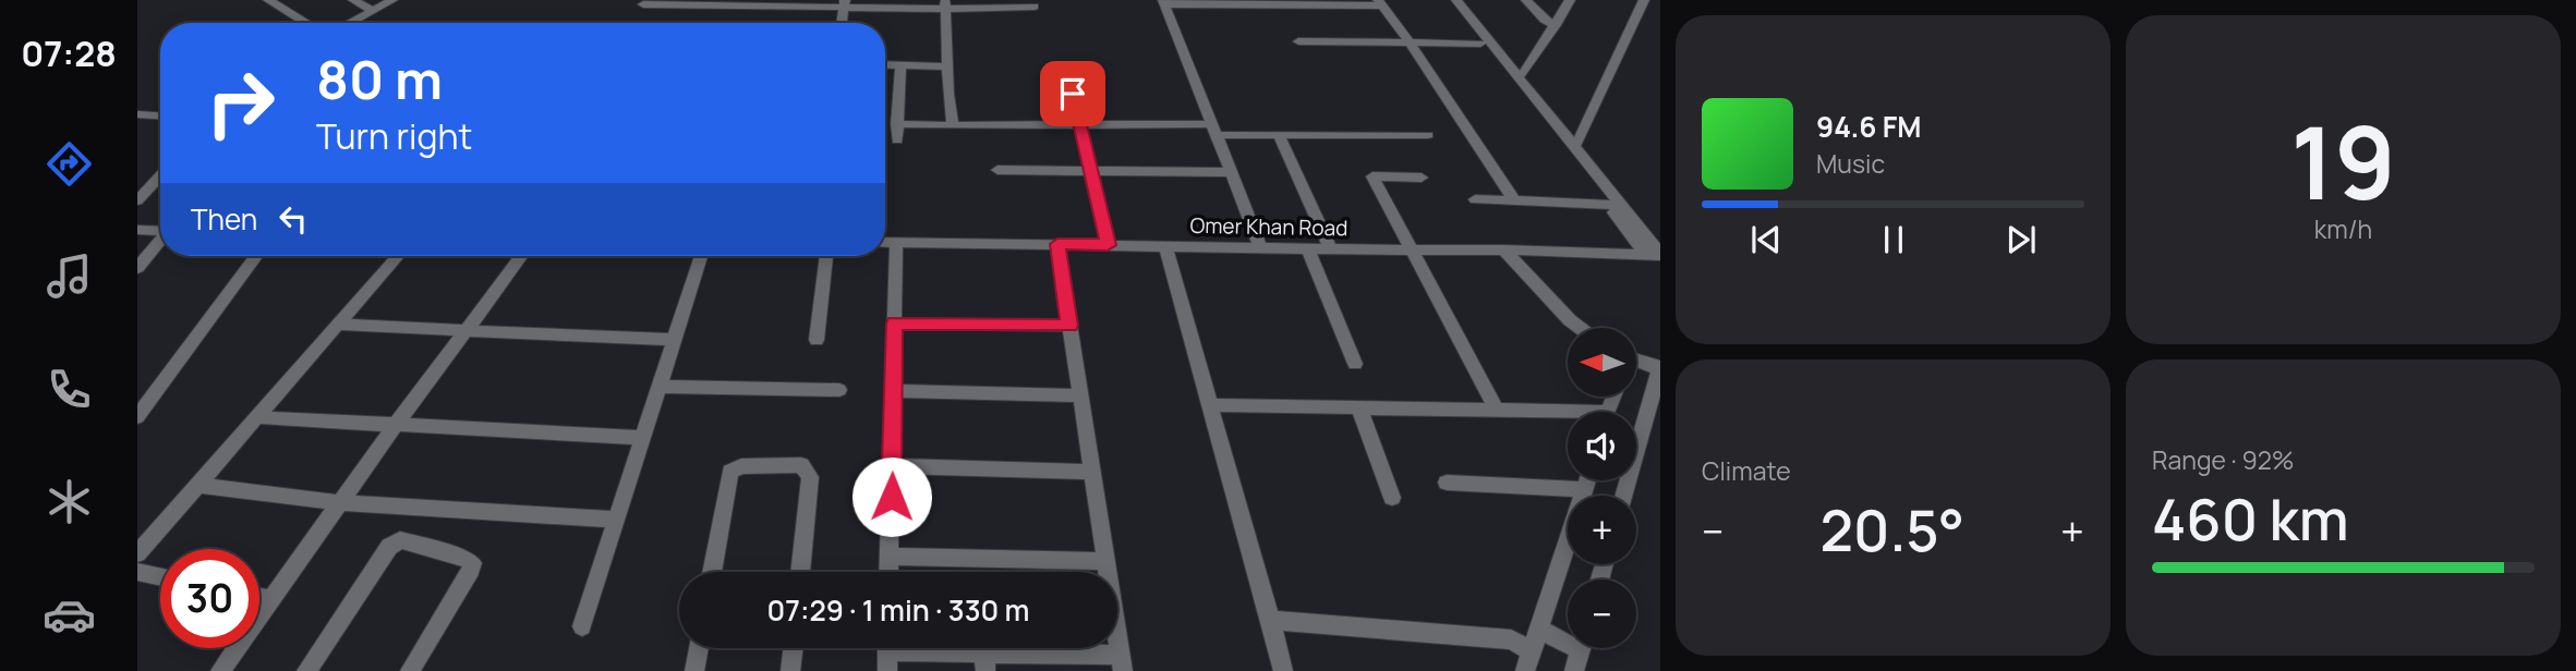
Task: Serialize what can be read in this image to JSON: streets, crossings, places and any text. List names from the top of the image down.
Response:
{
  "streets": {
    "street": ["Omer Khan Road"]
  },
  "north": "left",
  "page": {
    "tabs": "07:28",
    "tile": [
      ["19", "km/h"],
      "Climate",
      ["Range · 92%", "460 km"]
    ],
    "turn": ["80 m", "Turn right"],
    "song": ["94.6 FM", "Music"],
    "then": "Then",
    "map_buttons": ["+", "−"],
    "heat": ["−", "20.5°", "+"],
    "limit": "30",
    "trip": "07:29 · 1 min · 330 m"
  }
}
